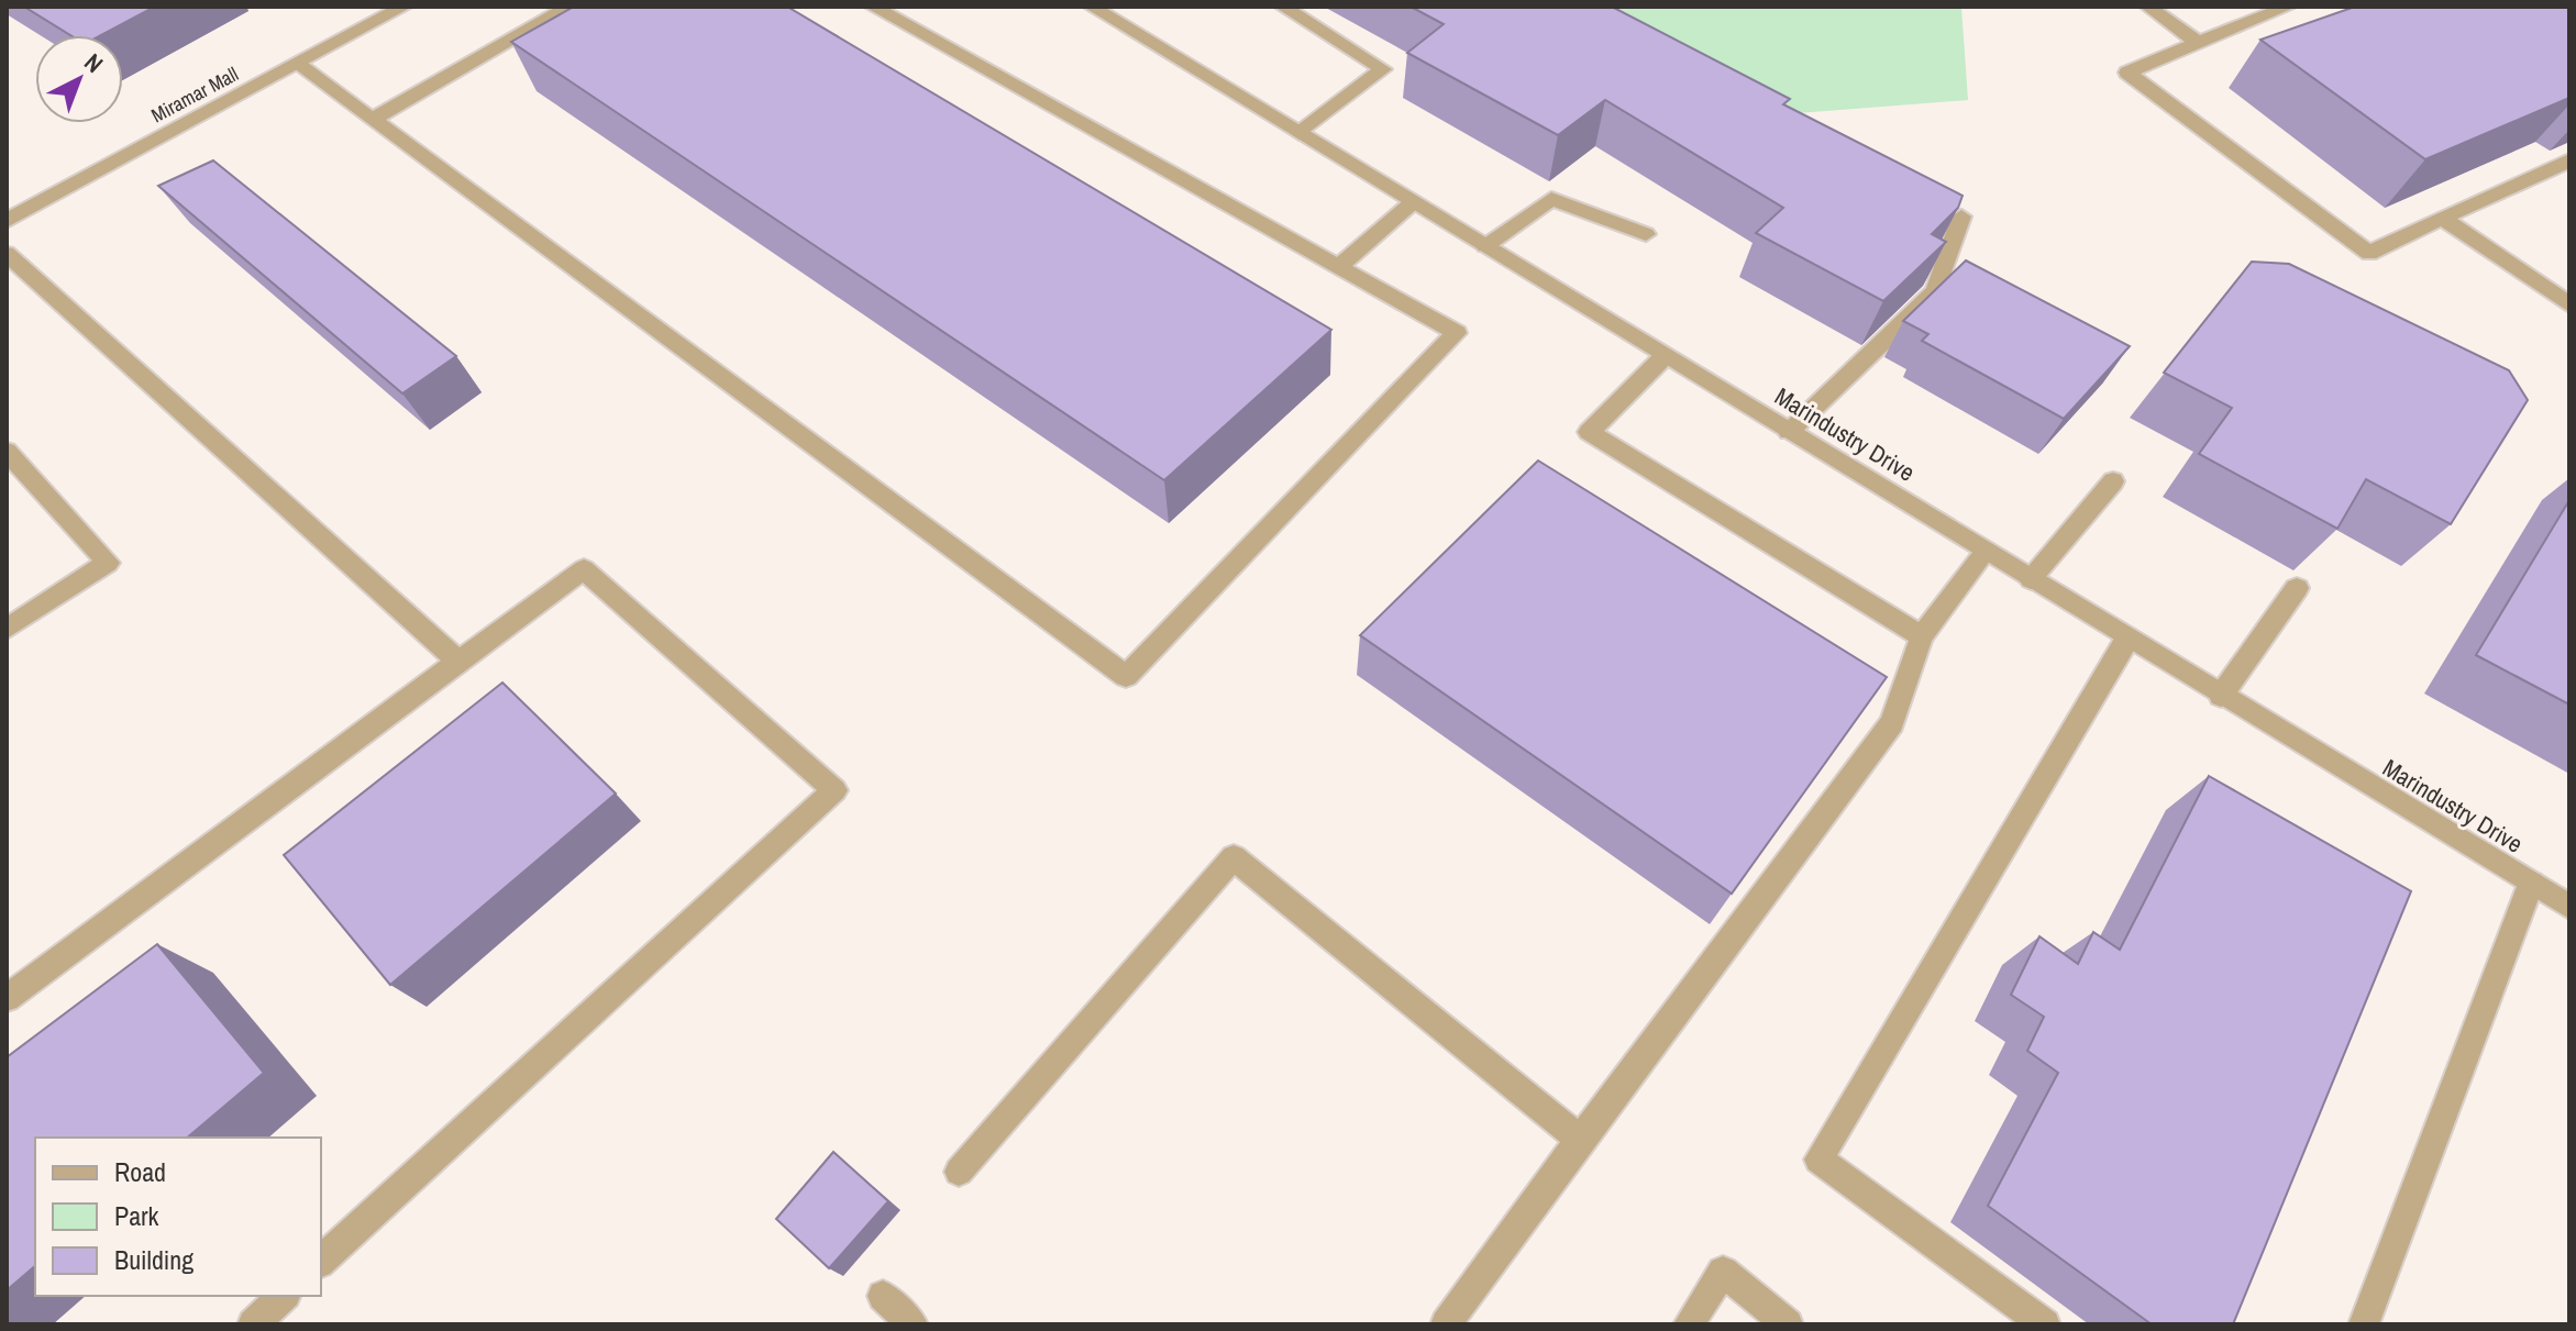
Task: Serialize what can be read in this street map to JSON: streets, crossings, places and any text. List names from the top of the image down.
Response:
{
  "streets": {
    "street": ["Miramar Mall", "Marindustry Drive"]
  },
  "legend": ["Road", "Park", "Building"],
  "north": "top right"
}
